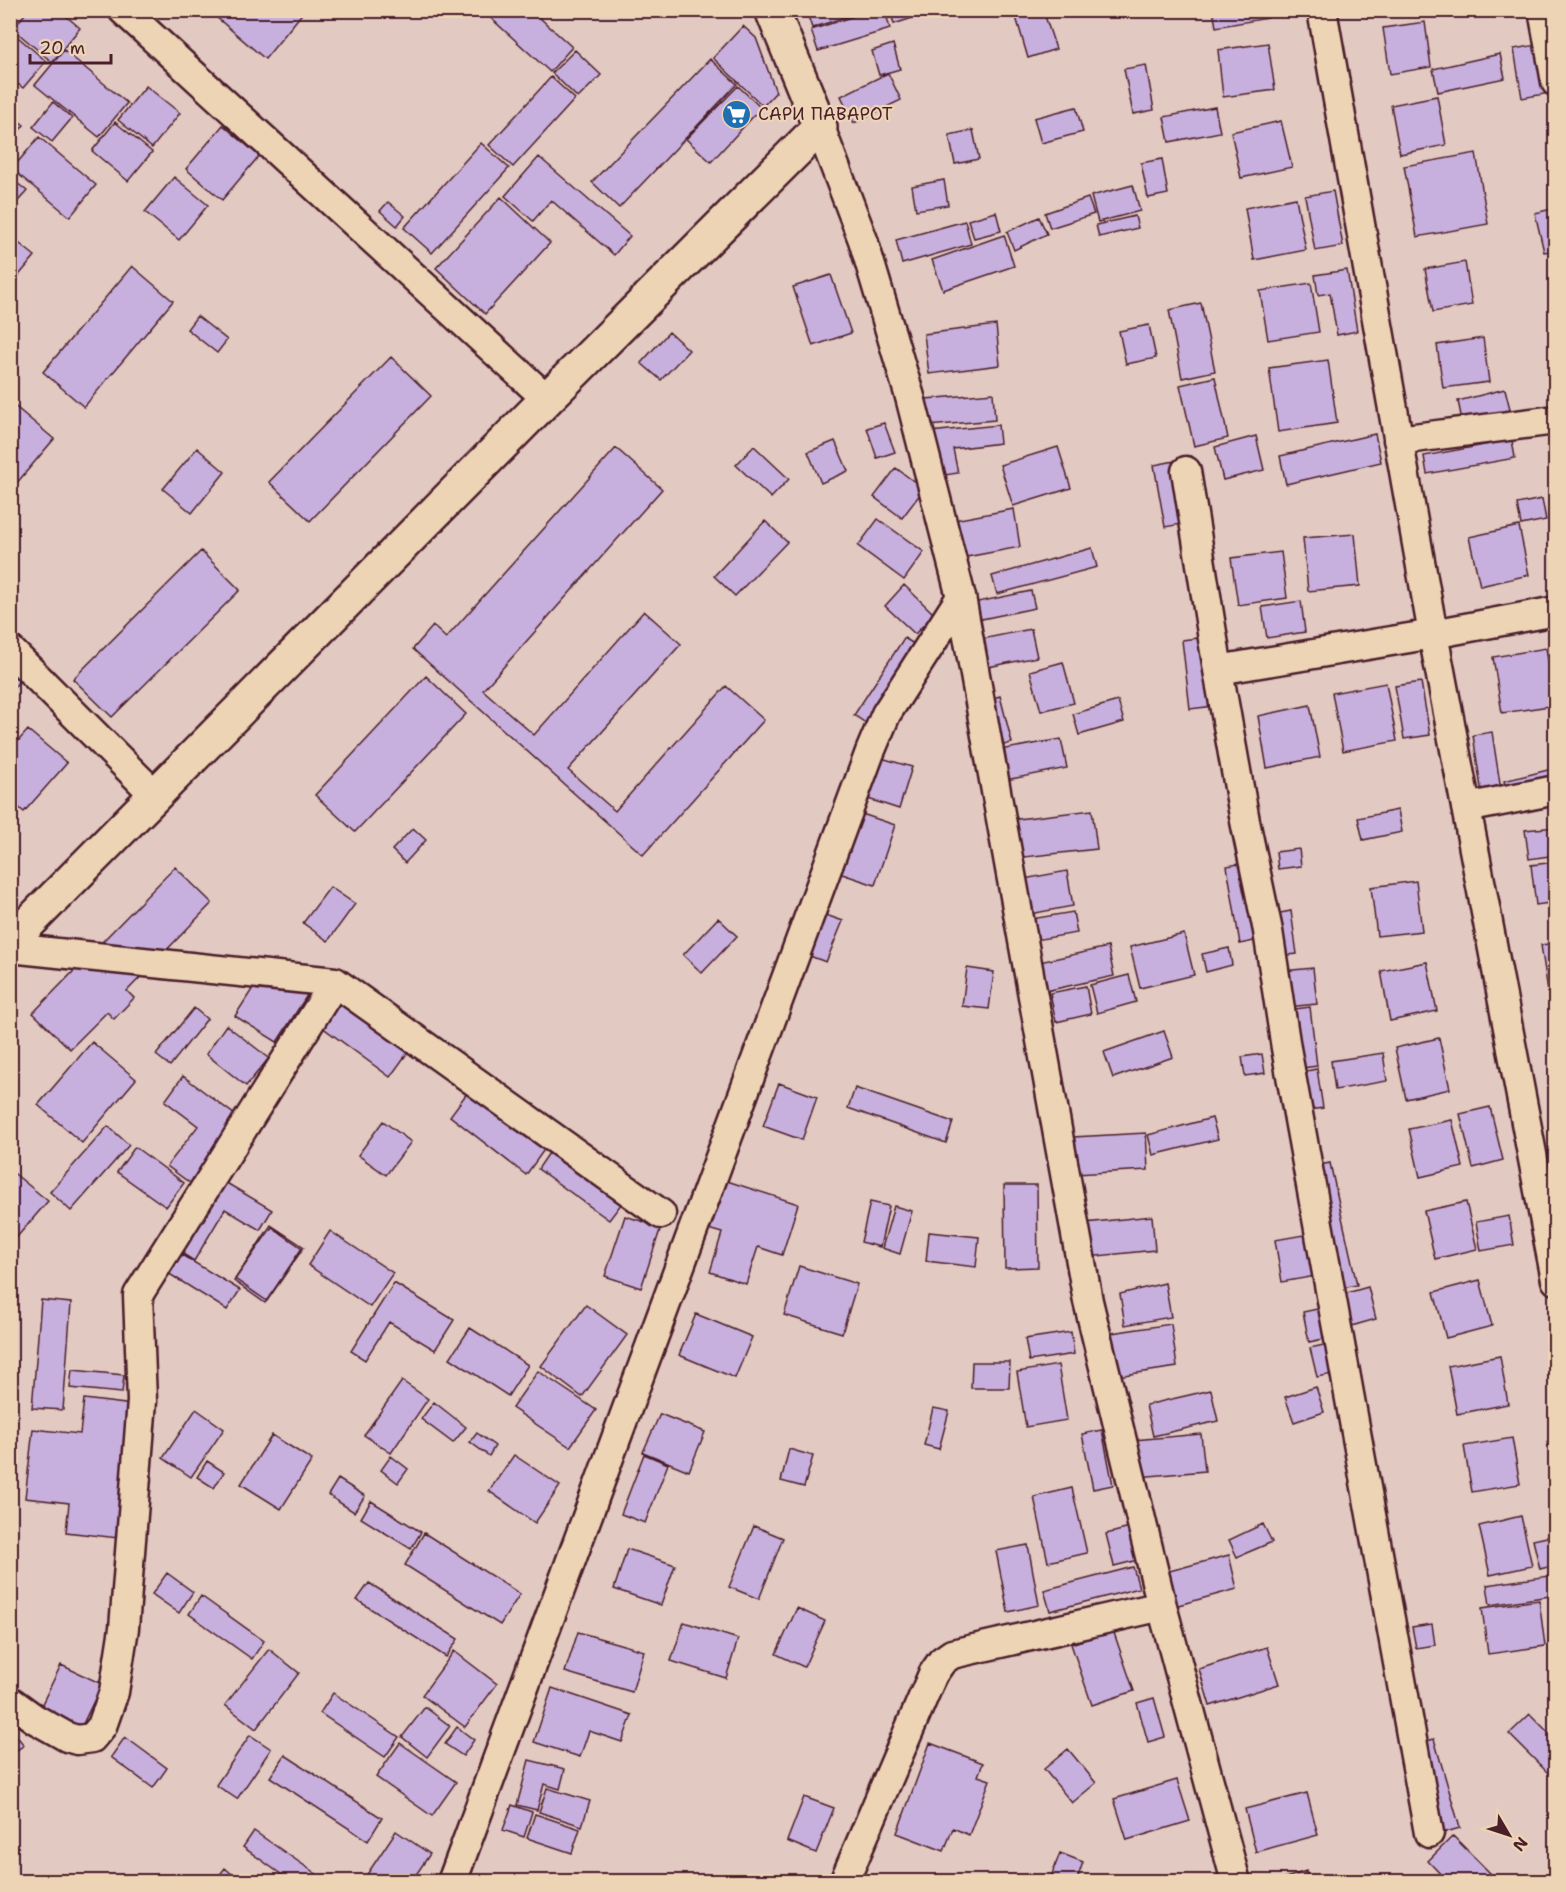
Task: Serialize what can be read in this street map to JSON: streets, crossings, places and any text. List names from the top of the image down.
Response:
{
  "places": {
    "supermarket": ["САРИ ПАВАРОТ"]
  },
  "scale_bar": "20 m",
  "north": "bottom right"
}
